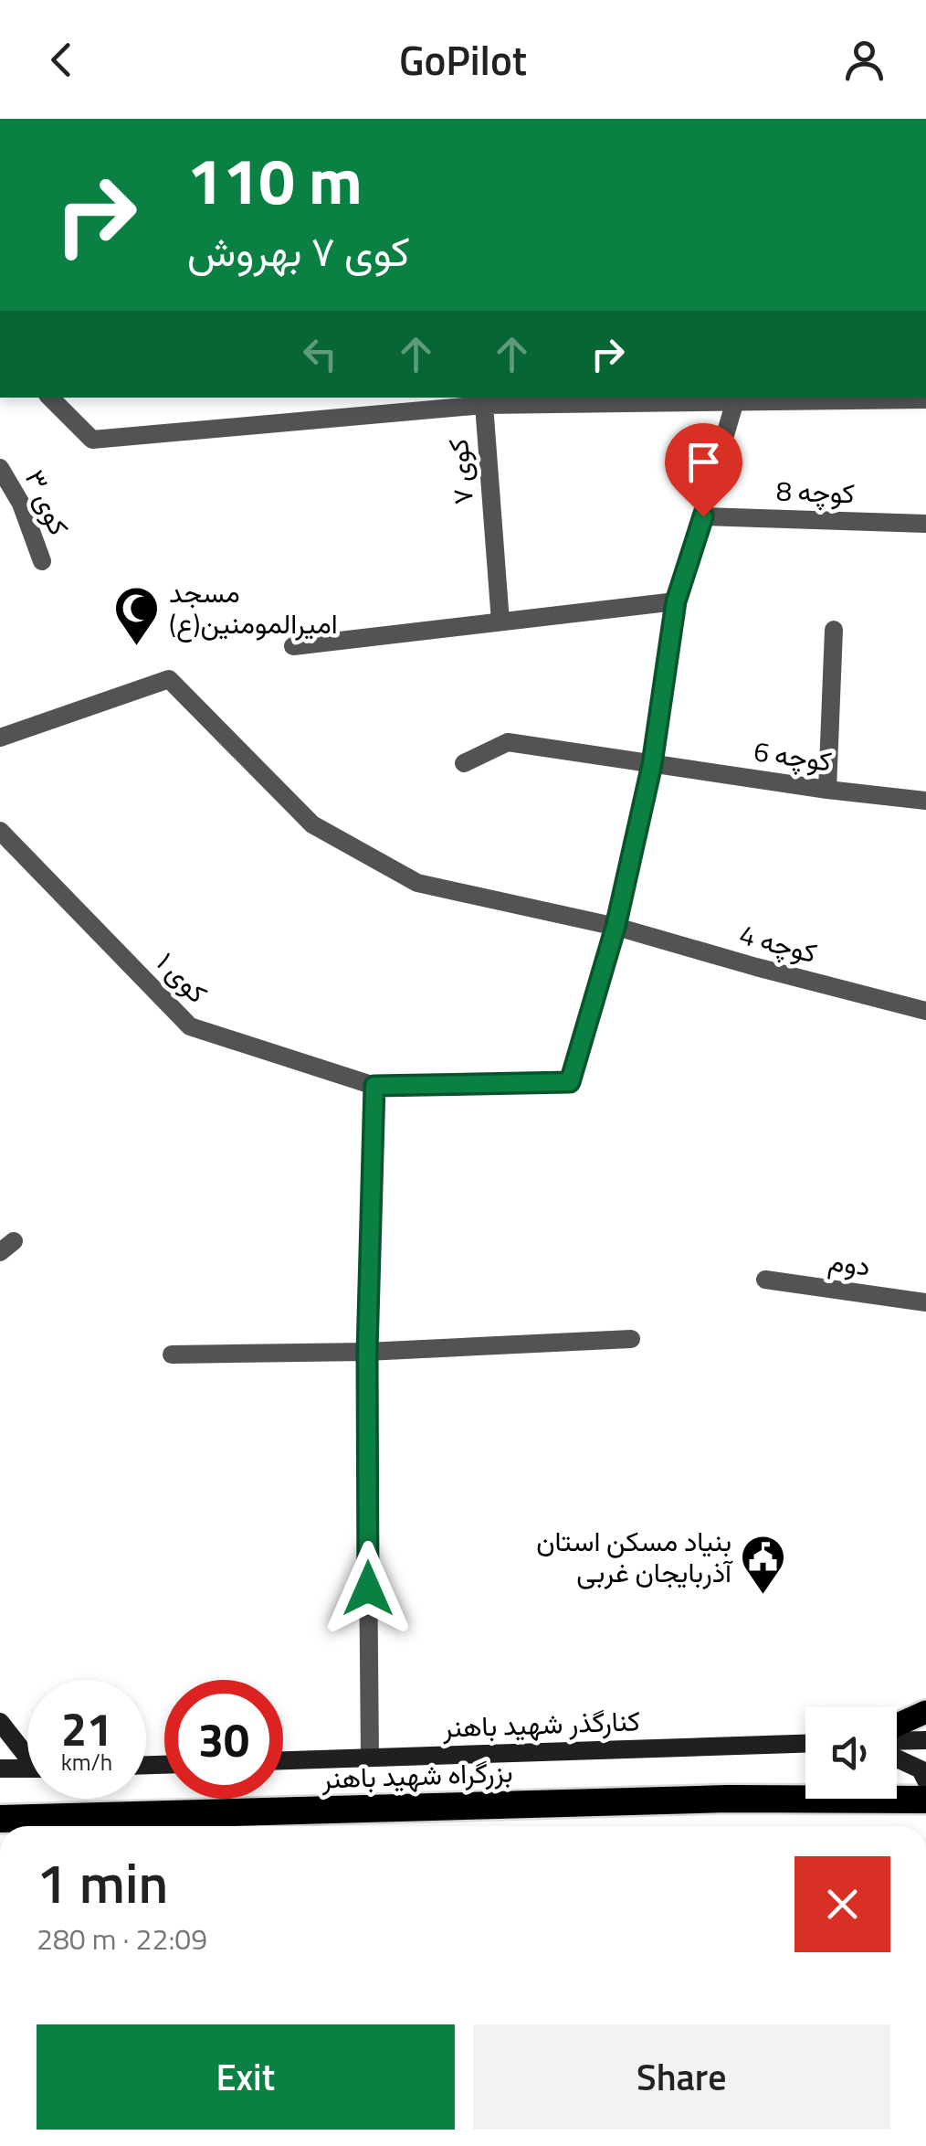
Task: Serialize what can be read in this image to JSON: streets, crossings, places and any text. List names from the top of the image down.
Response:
{
  "streets": {
    "highway": ["بزرگراه شهید باهنر"],
    "main road": ["کنارگذر شهید باهنر"],
    "street": [
      "کوی ۷",
      "کوچه 8",
      "کوی ۳",
      "کوچه 6",
      "کوچه 4",
      "کوی ۱",
      "دوم"
    ]
  },
  "crossings": [
    ["کوچه 4", "کوی ۱"]
  ],
  "places": {
    "mosque": ["مسجد امیرالمومنین(ع)"],
    "public building": ["بنیاد مسکن استان آذربایجان غربی"]
  },
  "page": {
    "header": "GoPilot",
    "turn": ["110 m", "کوی ۷ بهروش"],
    "speed": "21 km/h",
    "limit": "30",
    "heading": ["1 min", "280 m · 22:09"],
    "buttons": ["Exit", "Share"]
  }
}
